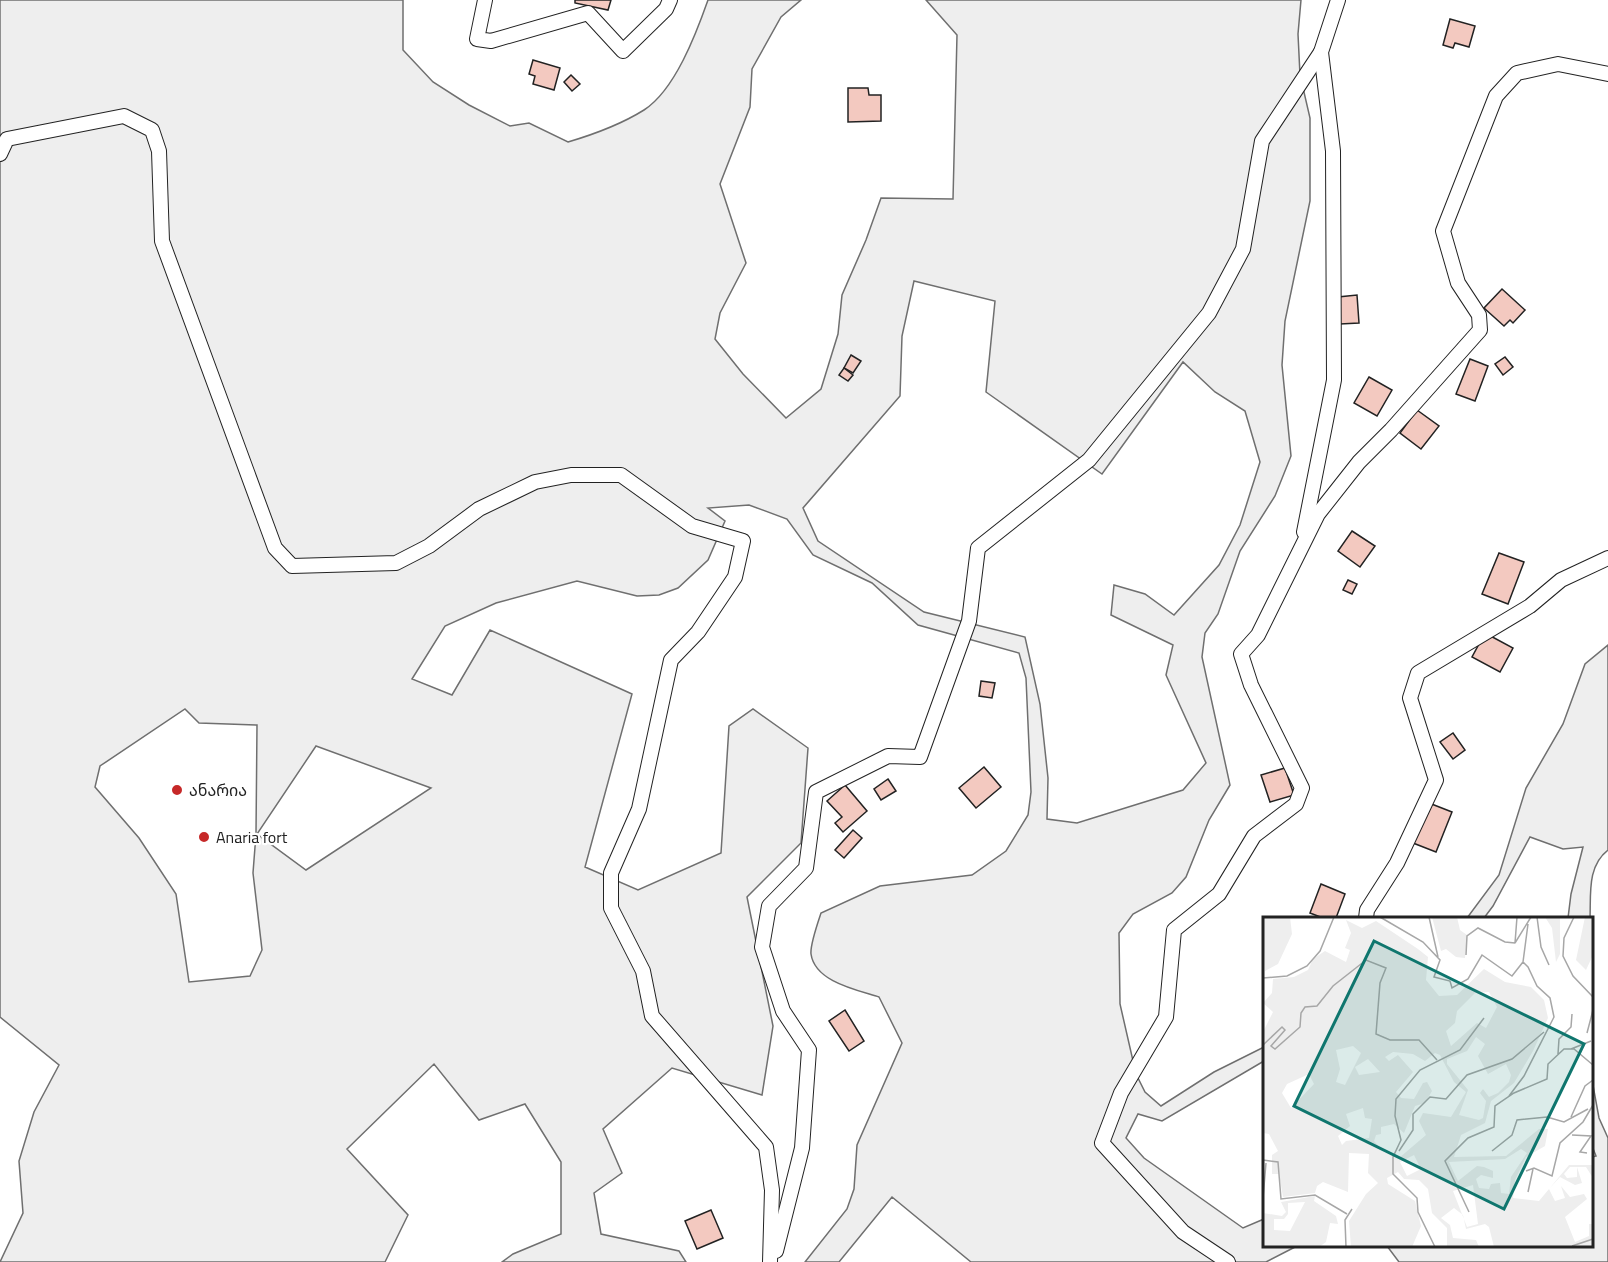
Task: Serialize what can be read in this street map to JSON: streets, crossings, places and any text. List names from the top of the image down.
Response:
{
  "places": ["ანარია", "Anaria fort"]
}
